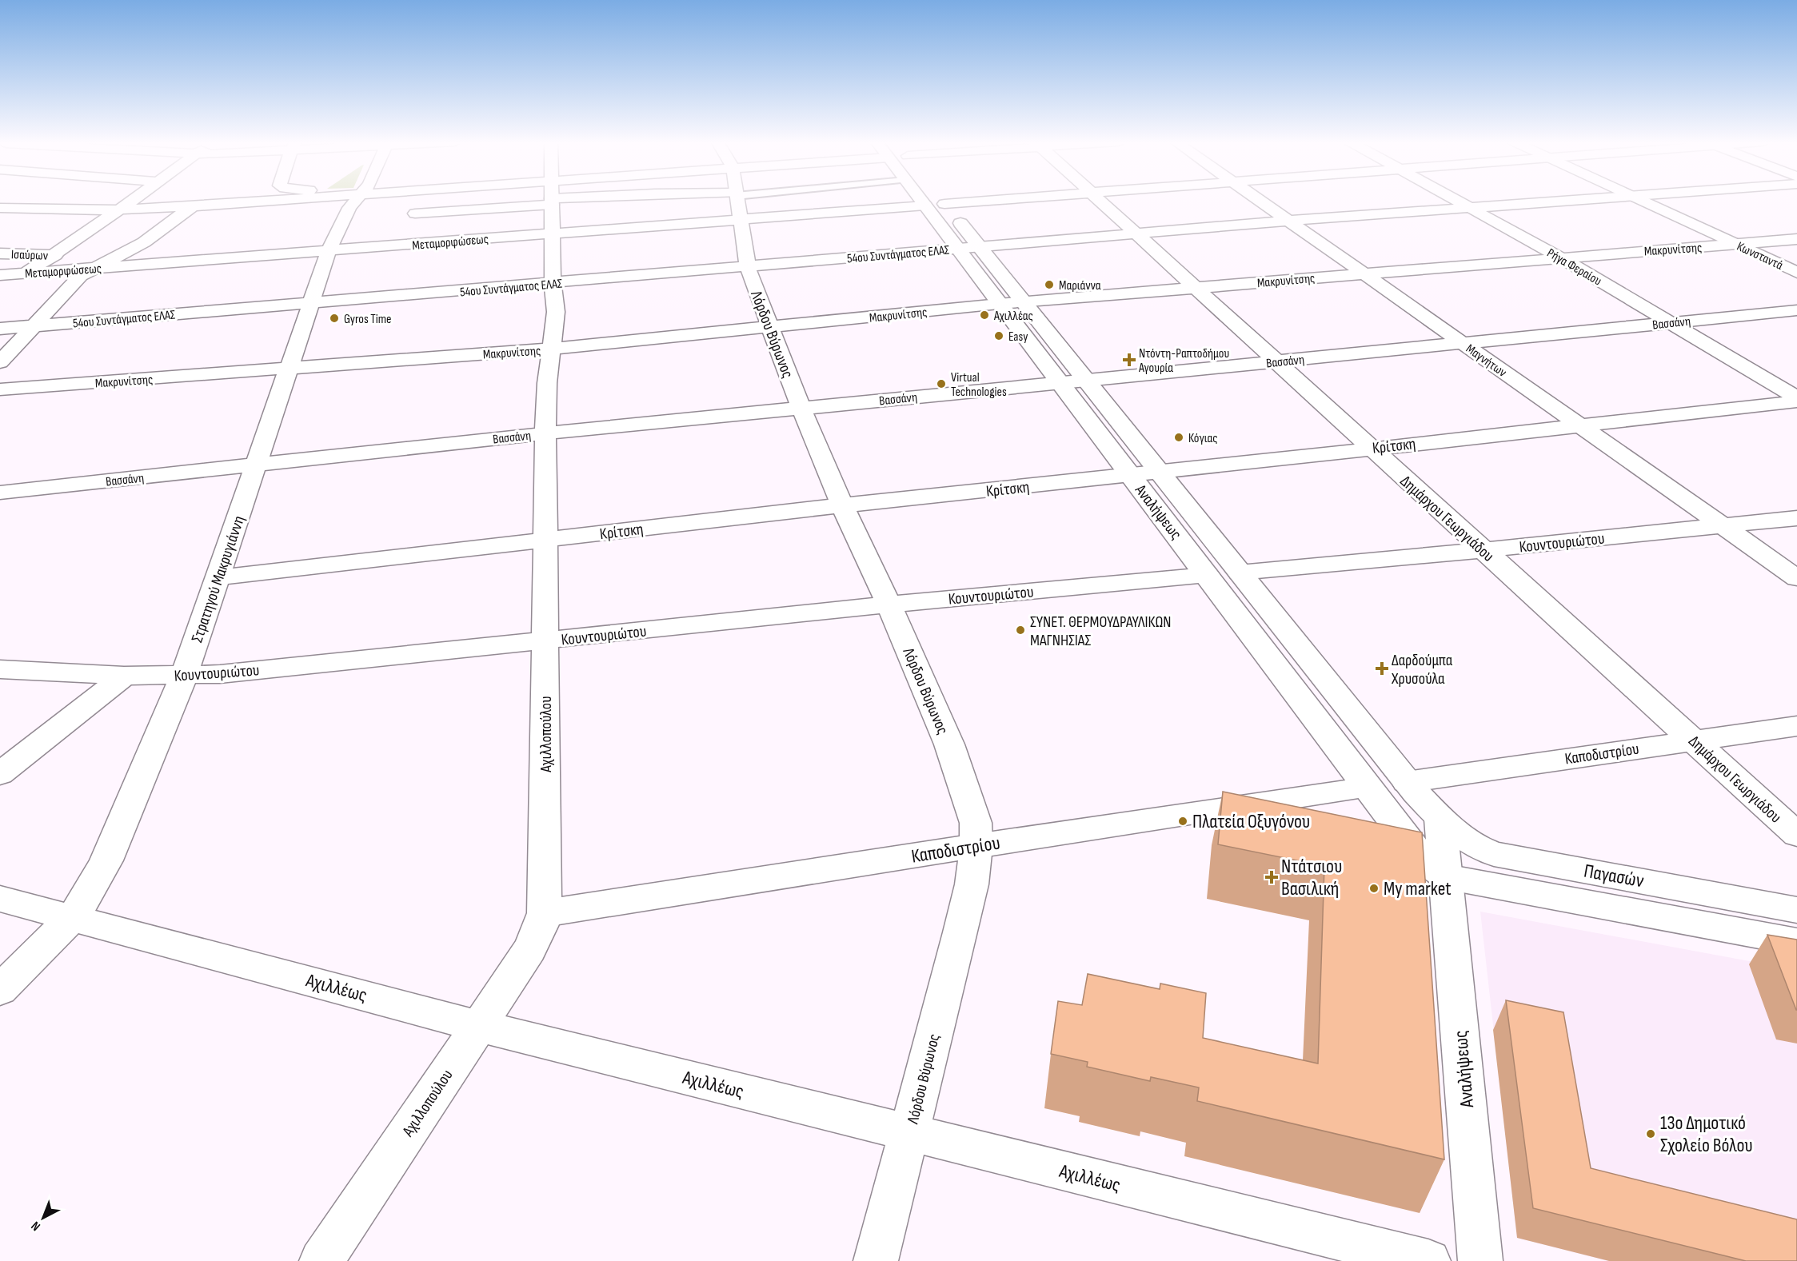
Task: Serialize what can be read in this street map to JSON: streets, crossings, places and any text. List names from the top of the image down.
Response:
{
  "streets": {
    "street": [
      "Μεταμορφώσεως",
      "Μακρυνίτσης",
      "54ου Συντάγματος ΕΛΑΣ",
      "Ισαύρων",
      "Κωνσταντά",
      "Ρήγα Φεραίου",
      "Βασσάνη",
      "Λόρδου Βύρωνος",
      "Μαγνήτων",
      "Κρίτσκη",
      "Αναλήψεως",
      "Δημάρχου Γεωργιάδου",
      "Κουντουριώτου",
      "Στρατηγού Μακρυγιάννη",
      "Αχιλλοπούλου",
      "Καποδιστρίου",
      "Παγασών",
      "Αχιλλέως"
    ]
  },
  "crossings": [
    ["Μεταμορφώσεως", "Αναλήψεως"],
    ["Μεταμορφώσεως", "Στρατηγού Μακρυγιάννη"],
    ["Μεταμορφώσεως", "Αχιλλοπούλου"],
    ["Μακρυνίτσης", "Κωνσταντά"],
    ["Μακρυνίτσης", "Ρήγα Φεραίου"],
    ["Μακρυνίτσης", "Λόρδου Βύρωνος"],
    ["Μακρυνίτσης", "Μαγνήτων"],
    ["Μακρυνίτσης", "Αναλήψεως"],
    ["Μακρυνίτσης", "Δημάρχου Γεωργιάδου"],
    ["Μακρυνίτσης", "Στρατηγού Μακρυγιάννη"],
    ["Μακρυνίτσης", "Αχιλλοπούλου"],
    ["54ου Συντάγματος ΕΛΑΣ", "Ρήγα Φεραίου"],
    ["54ου Συντάγματος ΕΛΑΣ", "Λόρδου Βύρωνος"],
    ["54ου Συντάγματος ΕΛΑΣ", "Μαγνήτων"],
    ["54ου Συντάγματος ΕΛΑΣ", "Αναλήψεως"],
    ["54ου Συντάγματος ΕΛΑΣ", "Δημάρχου Γεωργιάδου"],
    ["54ου Συντάγματος ΕΛΑΣ", "Στρατηγού Μακρυγιάννη"],
    ["54ου Συντάγματος ΕΛΑΣ", "Αχιλλοπούλου"],
    ["Ρήγα Φεραίου", "Βασσάνη"],
    ["Βασσάνη", "Λόρδου Βύρωνος"],
    ["Βασσάνη", "Μαγνήτων"],
    ["Βασσάνη", "Αναλήψεως"],
    ["Βασσάνη", "Δημάρχου Γεωργιάδου"],
    ["Βασσάνη", "Στρατηγού Μακρυγιάννη"],
    ["Βασσάνη", "Αχιλλοπούλου"],
    ["Λόρδου Βύρωνος", "Κρίτσκη"],
    ["Λόρδου Βύρωνος", "Κουντουριώτου"],
    ["Λόρδου Βύρωνος", "Καποδιστρίου"],
    ["Λόρδου Βύρωνος", "Αχιλλέως"],
    ["Μαγνήτων", "Κρίτσκη"],
    ["Μαγνήτων", "Κουντουριώτου"],
    ["Κρίτσκη", "Αναλήψεως"],
    ["Κρίτσκη", "Δημάρχου Γεωργιάδου"],
    ["Κρίτσκη", "Στρατηγού Μακρυγιάννη"],
    ["Κρίτσκη", "Αχιλλοπούλου"],
    ["Αναλήψεως", "Κουντουριώτου"],
    ["Αναλήψεως", "Καποδιστρίου"],
    ["Αναλήψεως", "Παγασών"],
    ["Δημάρχου Γεωργιάδου", "Κουντουριώτου"],
    ["Δημάρχου Γεωργιάδου", "Καποδιστρίου"],
    ["Κουντουριώτου", "Στρατηγού Μακρυγιάννη"],
    ["Κουντουριώτου", "Αχιλλοπούλου"],
    ["Στρατηγού Μακρυγιάννη", "Αχιλλέως"],
    ["Αχιλλοπούλου", "Καποδιστρίου"],
    ["Αχιλλοπούλου", "Αχιλλέως"]
  ],
  "places": {
    "other": [
      "Μαριάννα",
      "Αχιλλέας",
      "Gyros Time",
      "Easy",
      "Virtual Technologies",
      "Κόγιας",
      "ΣΥΝΕΤ. ΘΕΡΜΟΥΔΡΑΥΛΙΚΩΝ ΜΑΓΝΗΣΙΑΣ",
      "Πλατεία Οξυγόνου",
      "My market",
      "13o Δημοτικό Σχολείο Βόλου"
    ],
    "health": ["Ντόντη-Ραπτοδήμου Αγουρία", "Δαρδούμπα Χρυσούλα", "Ντάτσιου Βασιλική"]
  },
  "north": "bottom left"
}
